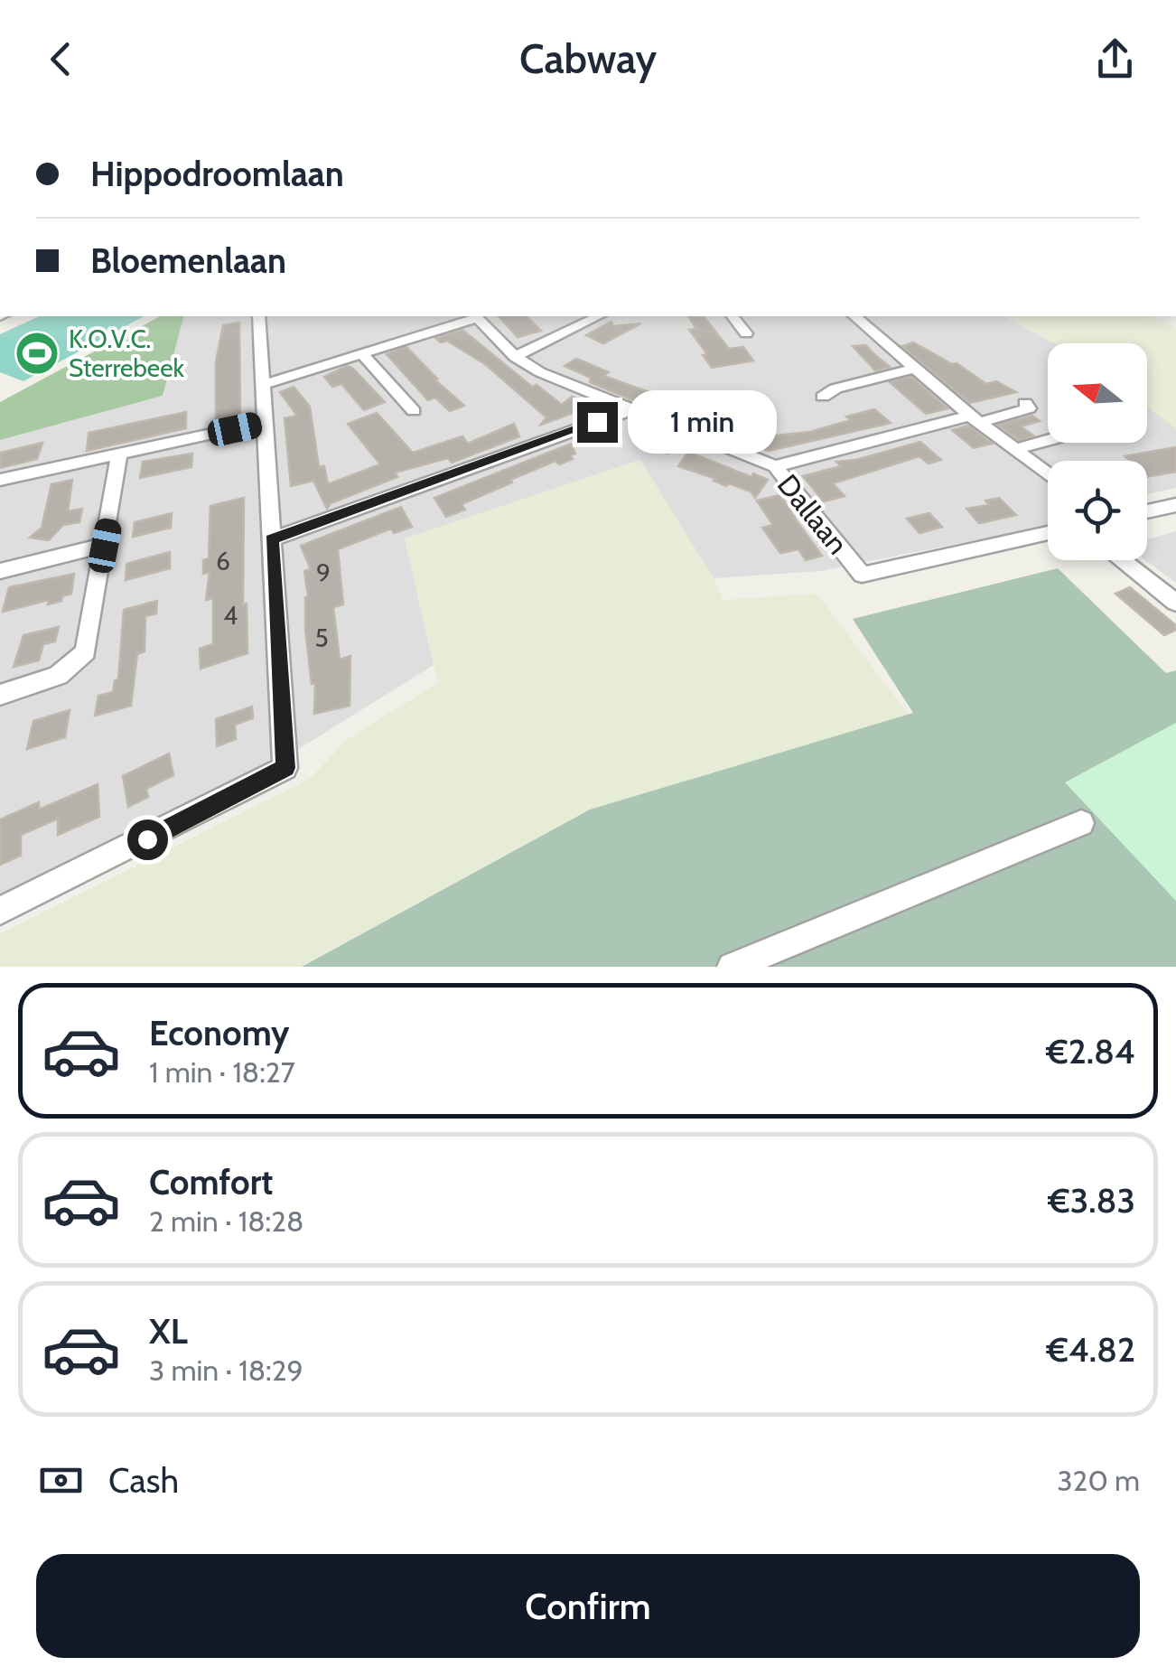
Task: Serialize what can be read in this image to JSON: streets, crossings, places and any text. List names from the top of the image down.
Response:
{
  "streets": {
    "street": ["Dallaan"]
  },
  "places": {
    "sports": ["K.O.V.C. Sterrebeek"]
  },
  "house_numbers": [
    "6",
    "9",
    "4",
    "5"
  ],
  "north": "left",
  "page": {
    "header": "Cabway",
    "banner": ["Hippodroomlaan", "Bloemenlaan"],
    "bubble": "1 min",
    "list": [
      {
        "name": "Economy",
        "note": "1 min · 18:27",
        "value": "€2.84"
      },
      {
        "name": "Comfort",
        "note": "2 min · 18:28",
        "value": "€3.83"
      },
      {
        "name": "XL",
        "note": "3 min · 18:29",
        "value": "€4.82"
      }
    ],
    "pay": ["Cash", "320 m"],
    "buttons": "Confirm"
  }
}
